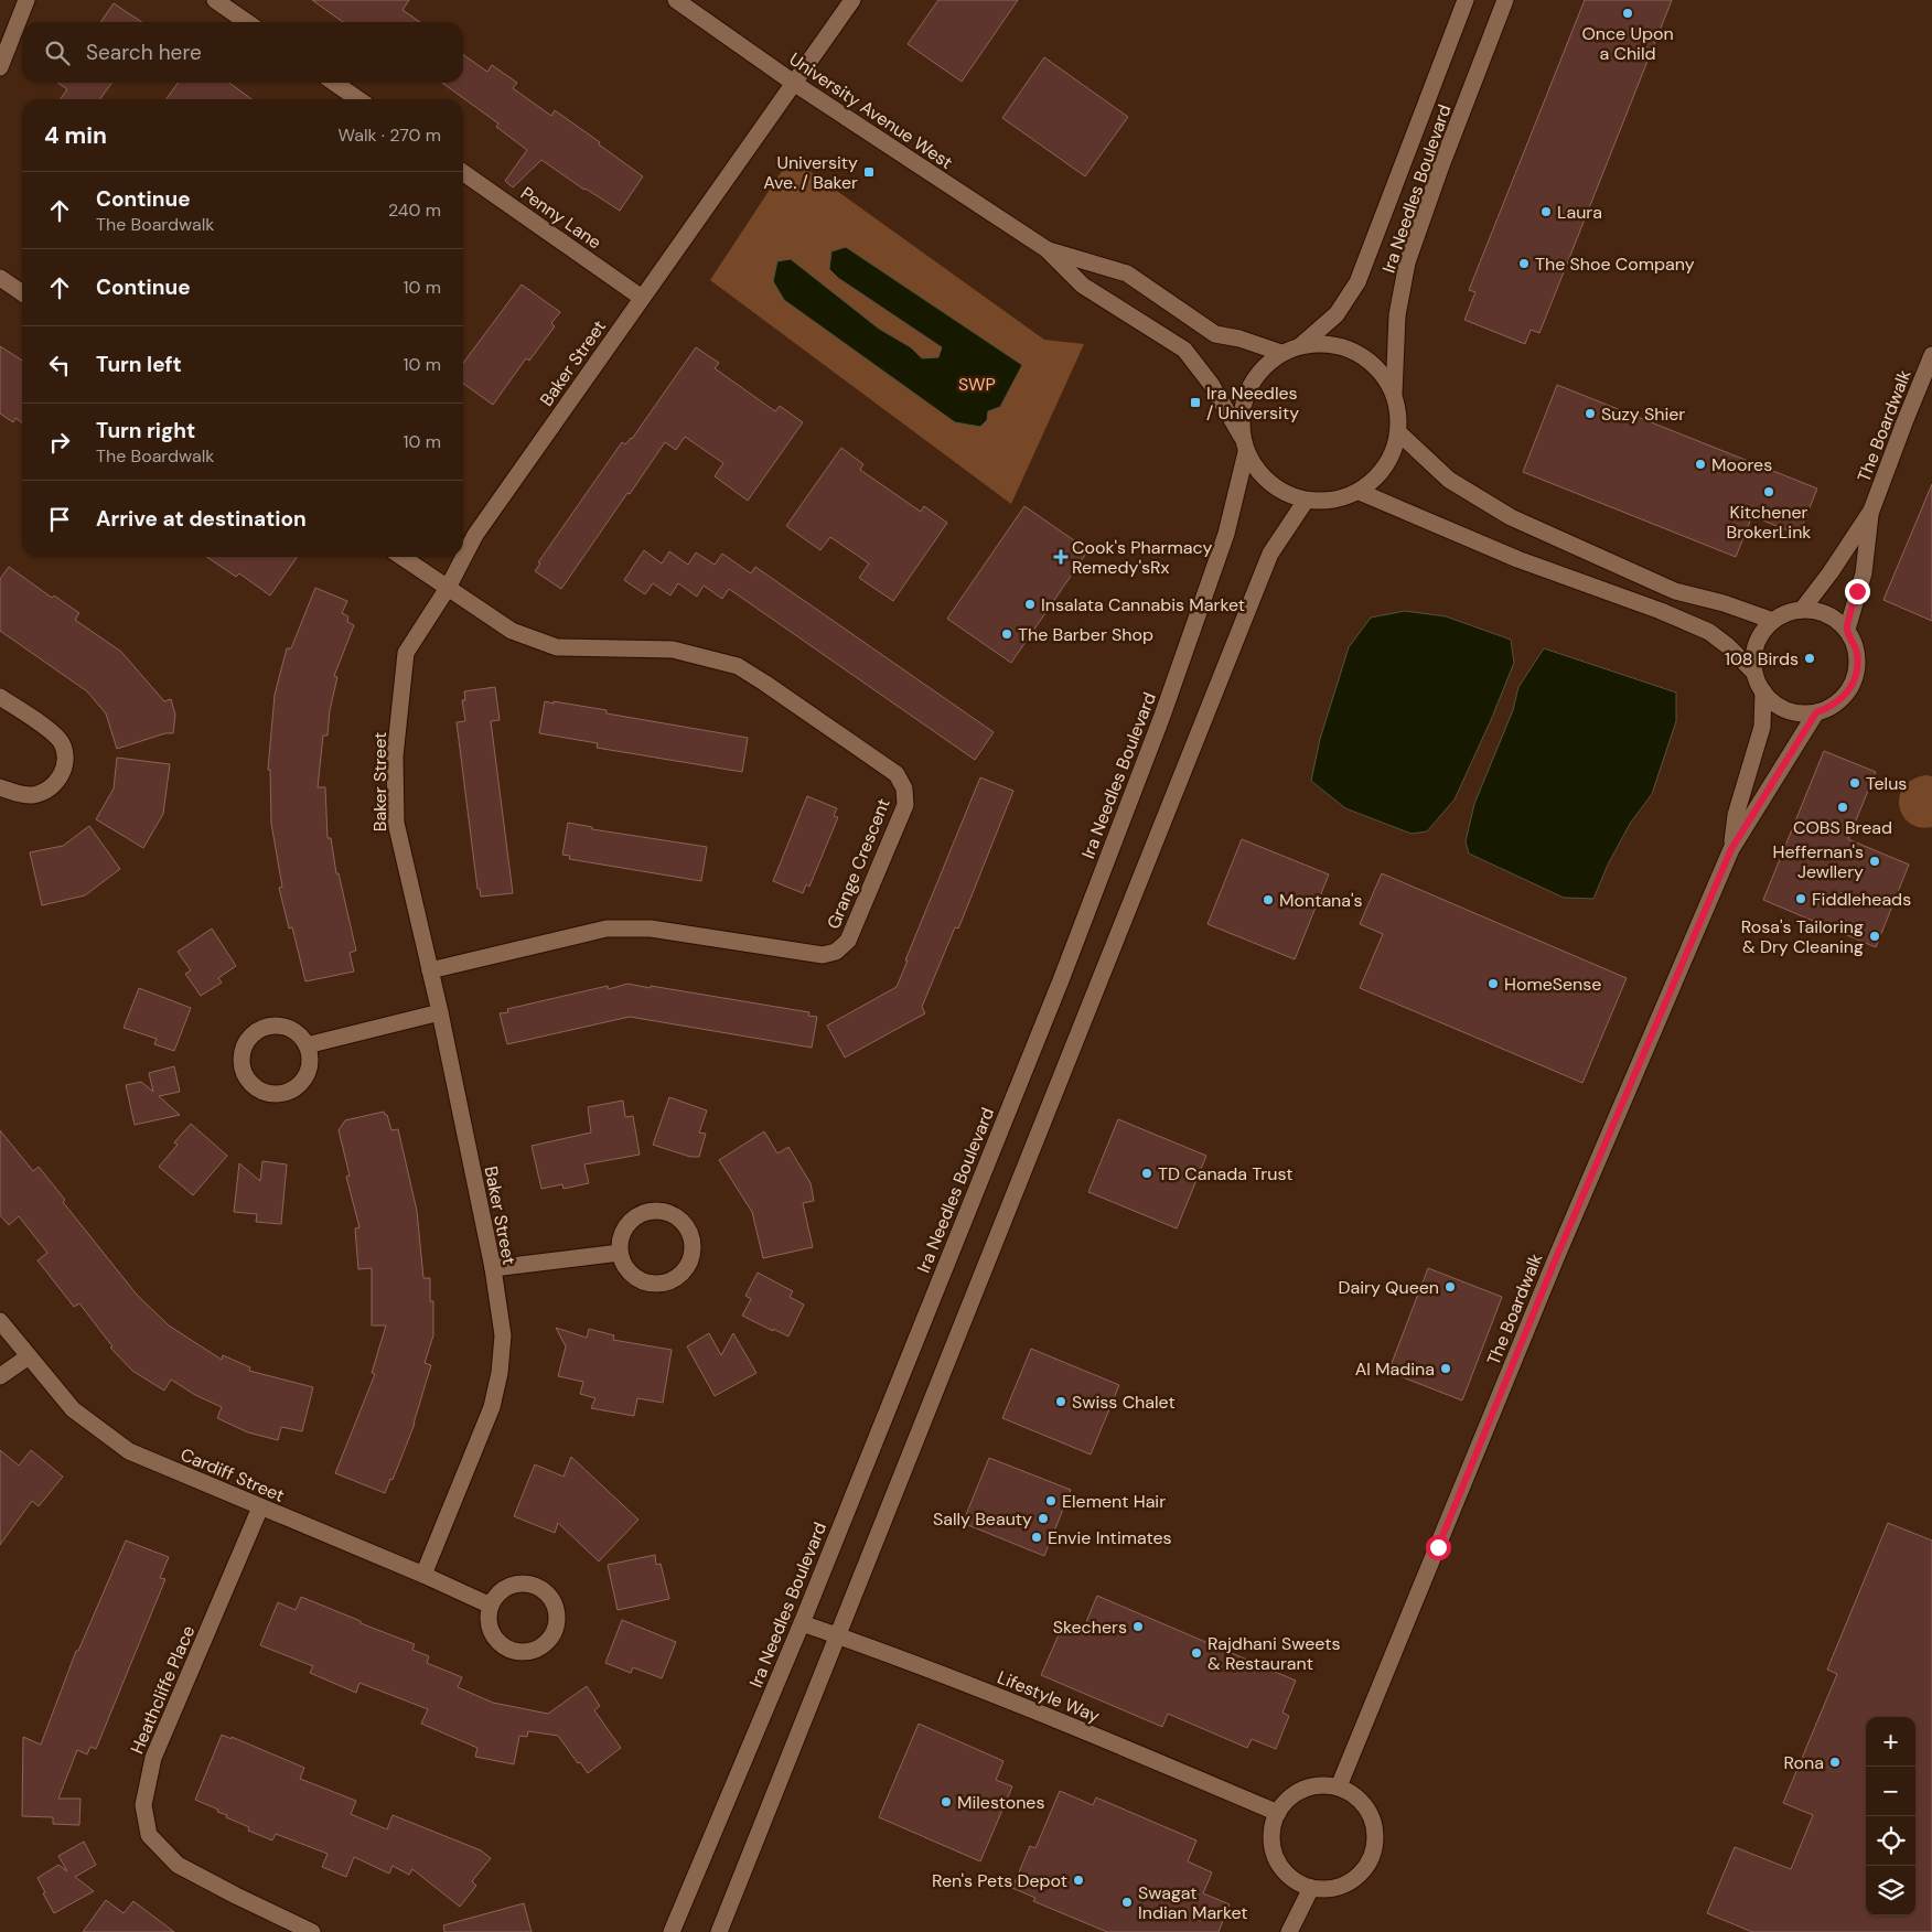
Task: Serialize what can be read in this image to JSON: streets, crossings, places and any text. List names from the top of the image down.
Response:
{
  "streets": {
    "street": [
      "University Avenue West",
      "Ira Needles Boulevard",
      "Penny Lane",
      "Baker Street",
      "The Boardwalk",
      "Grange Crescent",
      "Cardiff Street",
      "Heathcliffe Place",
      "Lifestyle Way"
    ]
  },
  "crossings": [
    ["University Avenue West", "Ira Needles Boulevard"],
    ["University Avenue West", "Baker Street"],
    ["Ira Needles Boulevard", "Lifestyle Way"],
    ["Penny Lane", "Baker Street"],
    ["Baker Street", "Grange Crescent"],
    ["Baker Street", "Cardiff Street"],
    ["The Boardwalk", "Lifestyle Way"],
    ["Cardiff Street", "Heathcliffe Place"]
  ],
  "parks": ["SWP"],
  "places": {
    "other": [
      "Once Upon a Child",
      "Laura",
      "The Shoe Company",
      "Suzy Shier",
      "Moores",
      "Kitchener BrokerLink",
      "Insalata Cannabis Market",
      "The Barber Shop",
      "108 Birds",
      "Telus",
      "COBS Bread",
      "Heffernan's Jewllery",
      "Fiddleheads",
      "Montana's",
      "Rosa's Tailoring & Dry Cleaning",
      "HomeSense",
      "TD Canada Trust",
      "Dairy Queen",
      "Al Madina",
      "Swiss Chalet",
      "Element Hair",
      "Sally Beauty",
      "Envie Intimates",
      "Skechers",
      "Rajdhani Sweets & Restaurant",
      "Rona",
      "Milestones",
      "Ren's Pets Depot",
      "Swagat Indian Market"
    ],
    "transit": ["University Ave. / Baker", "Ira Needles / University"],
    "health": ["Cook's Pharmacy Remedy'sRx"]
  },
  "page": {
    "search": "Search here",
    "heading": ["4 min", "Walk · 270 m"],
    "list": [
      ["Continue", "The Boardwalk", "240 m"],
      ["Continue", "10 m"],
      ["Turn left", "10 m"],
      ["Turn right", "The Boardwalk", "10 m"],
      "Arrive at destination"
    ],
    "map_buttons": ["+", "−"]
  }
}
